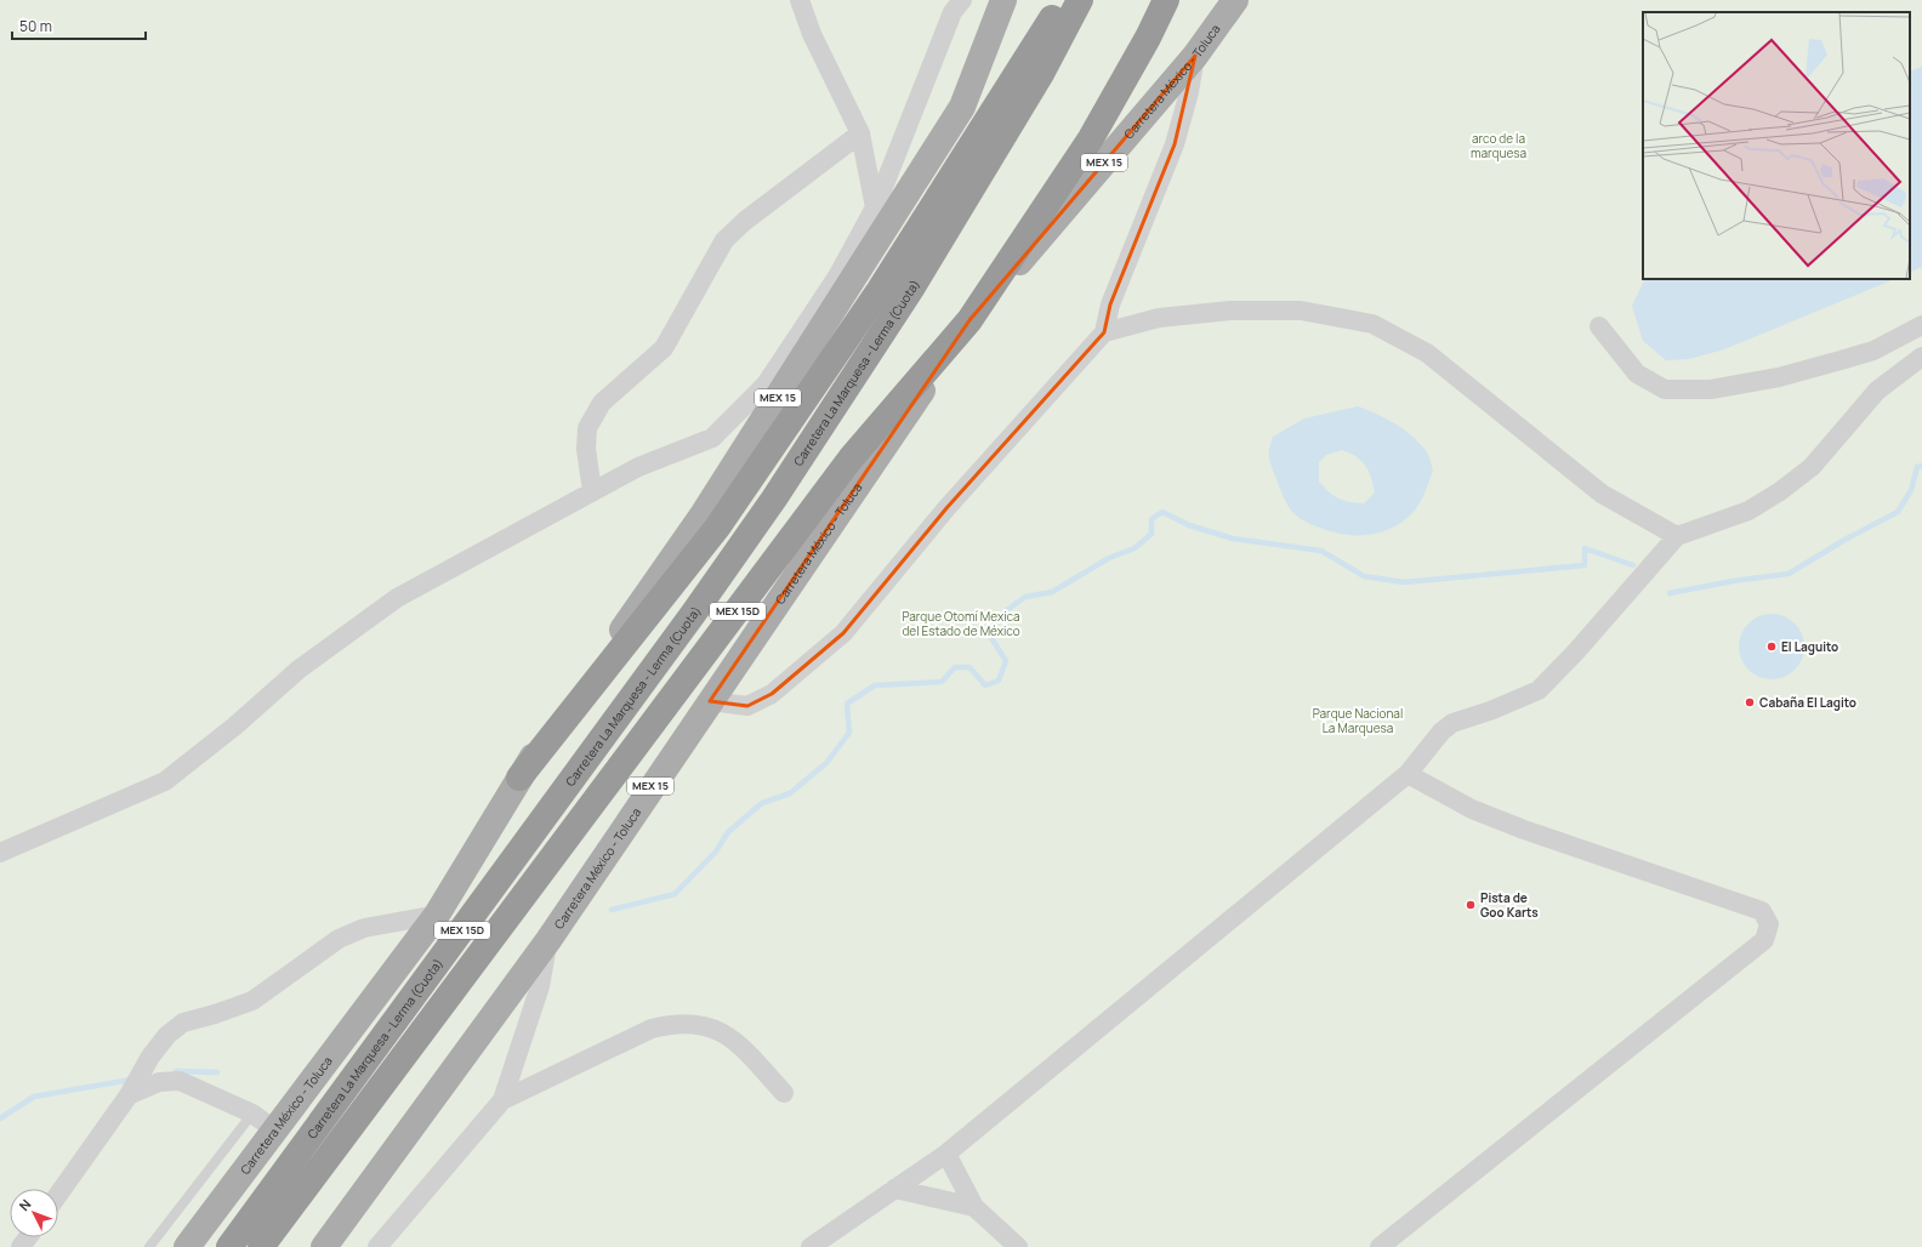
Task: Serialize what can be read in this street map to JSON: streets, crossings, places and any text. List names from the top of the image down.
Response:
{
  "streets": {
    "highway": ["Carretera La Marquesa - Lerma (Cuota)", "MEX 15D"],
    "main road": ["Carretera México - Toluca", "MEX 15"]
  },
  "crossings": [
    ["Carretera México - Toluca", "MEX 15D"]
  ],
  "parks": ["arco de la marquesa", "Parque Otomí Mexica del Estado de México", "Parque Nacional La Marquesa"],
  "places": ["El Laguito", "Cabaña El Lagito", "Pista de Goo Karts"],
  "scale_bar": "50 m",
  "north": "top left"
}
